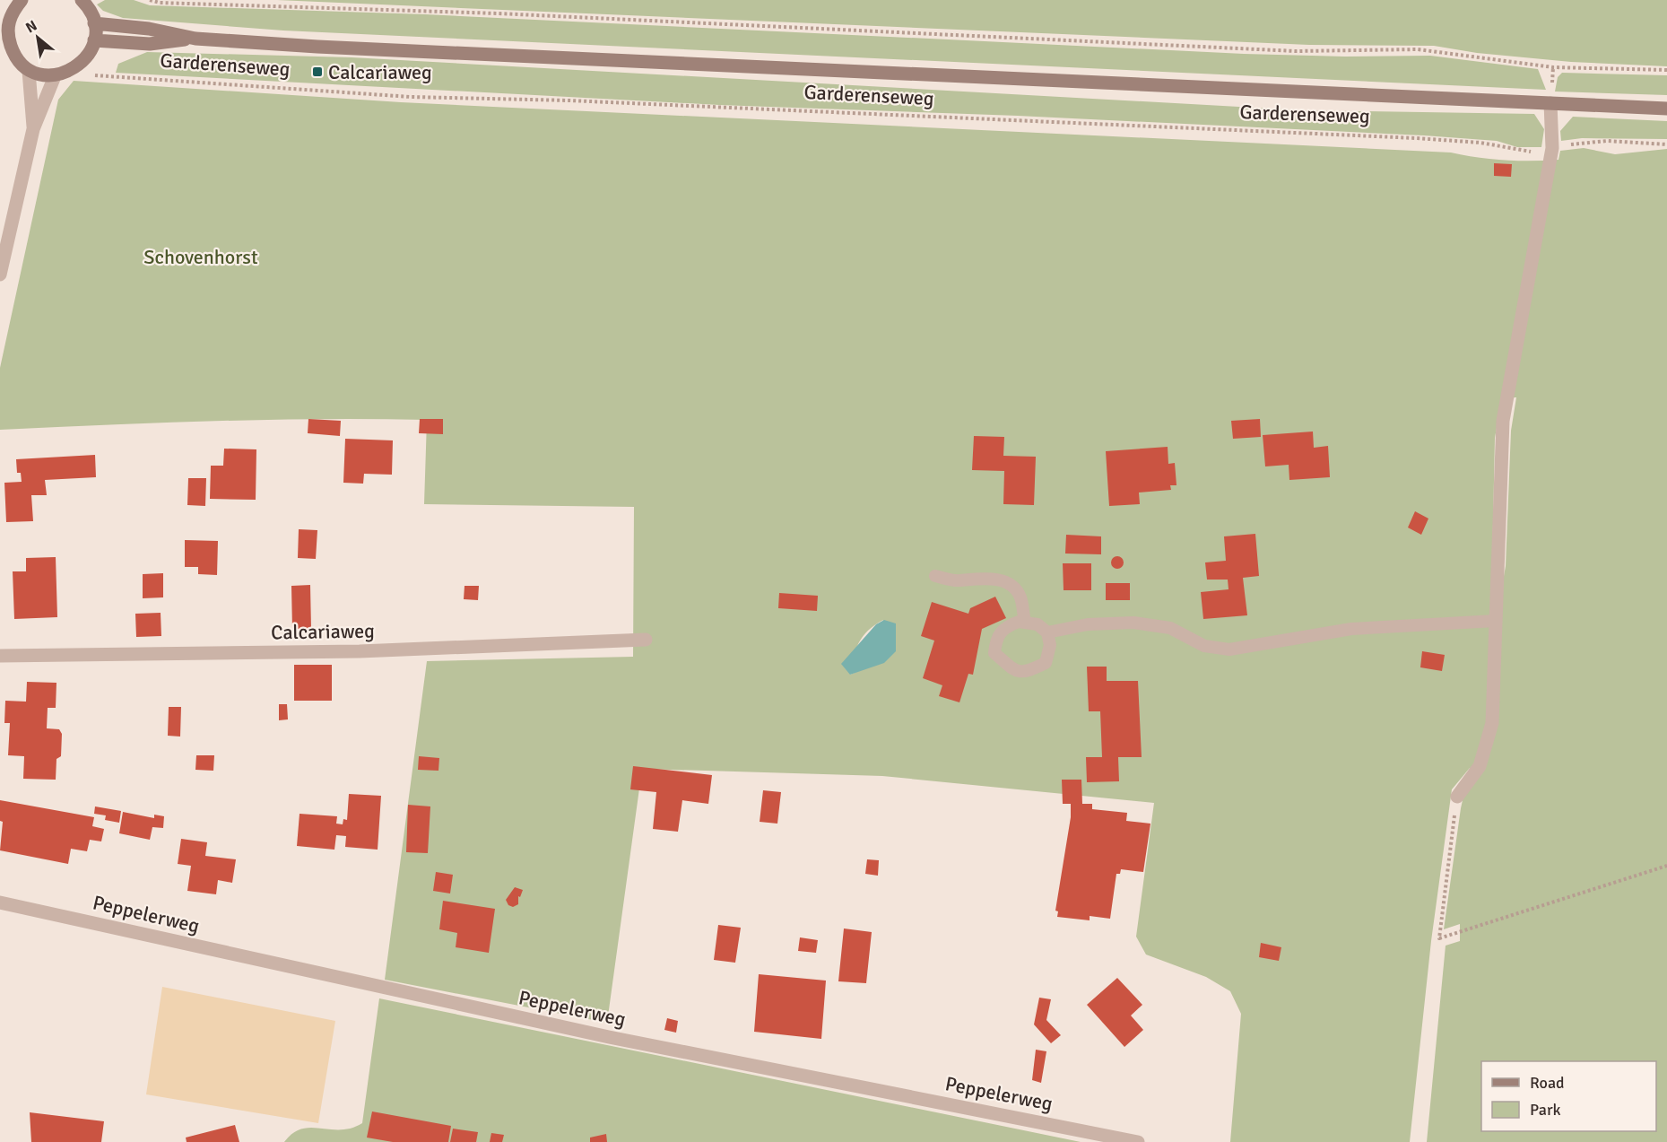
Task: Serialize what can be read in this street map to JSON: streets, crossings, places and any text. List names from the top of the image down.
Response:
{
  "streets": {
    "main road": ["Garderenseweg"],
    "street": ["Calcariaweg", "Peppelerweg"]
  },
  "parks": ["Schovenhorst"],
  "places": {
    "transit": ["Calcariaweg"]
  },
  "legend": ["Road", "Park"],
  "north": "top left"
}
